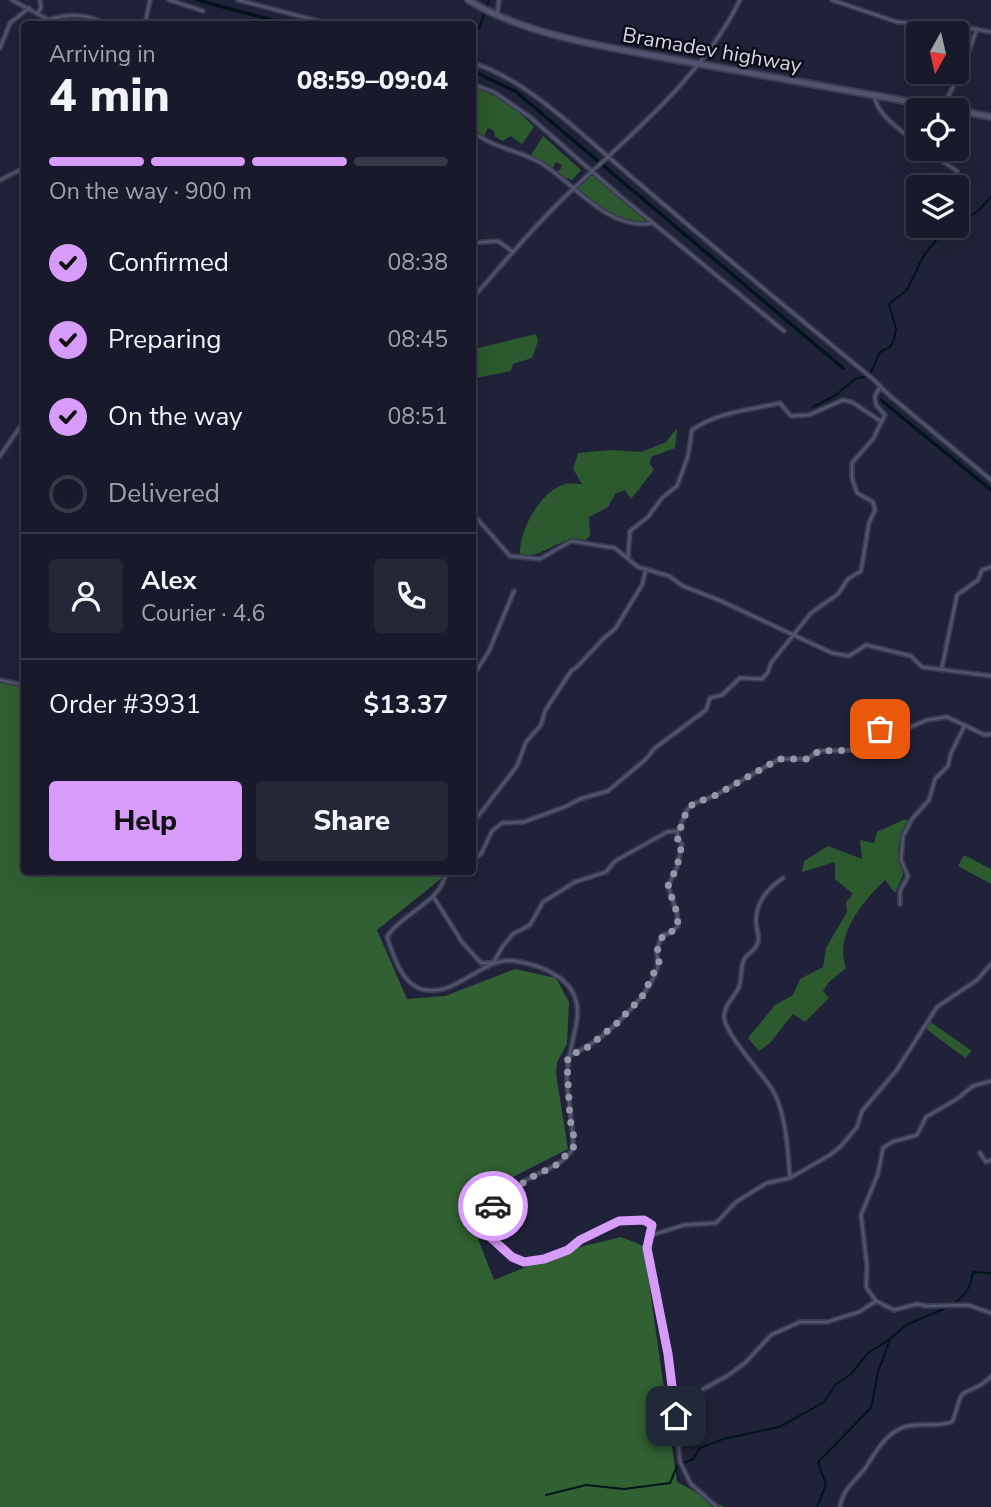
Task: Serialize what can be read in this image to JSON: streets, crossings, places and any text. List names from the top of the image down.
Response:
{
  "streets": {
    "street": ["Bramadev highway"]
  },
  "north": "bottom",
  "page": {
    "heading": ["4 min", "Arriving in", "08:59–09:04"],
    "panel": [
      "Alex",
      "Courier · 4.6",
      "Order #3931",
      "$13.37"
    ],
    "bar": "On the way · 900 m",
    "list": [
      ["Confirmed", "08:38"],
      ["Preparing", "08:45"],
      ["On the way", "08:51"],
      "Delivered"
    ],
    "buttons": ["Help", "Share"]
  }
}
